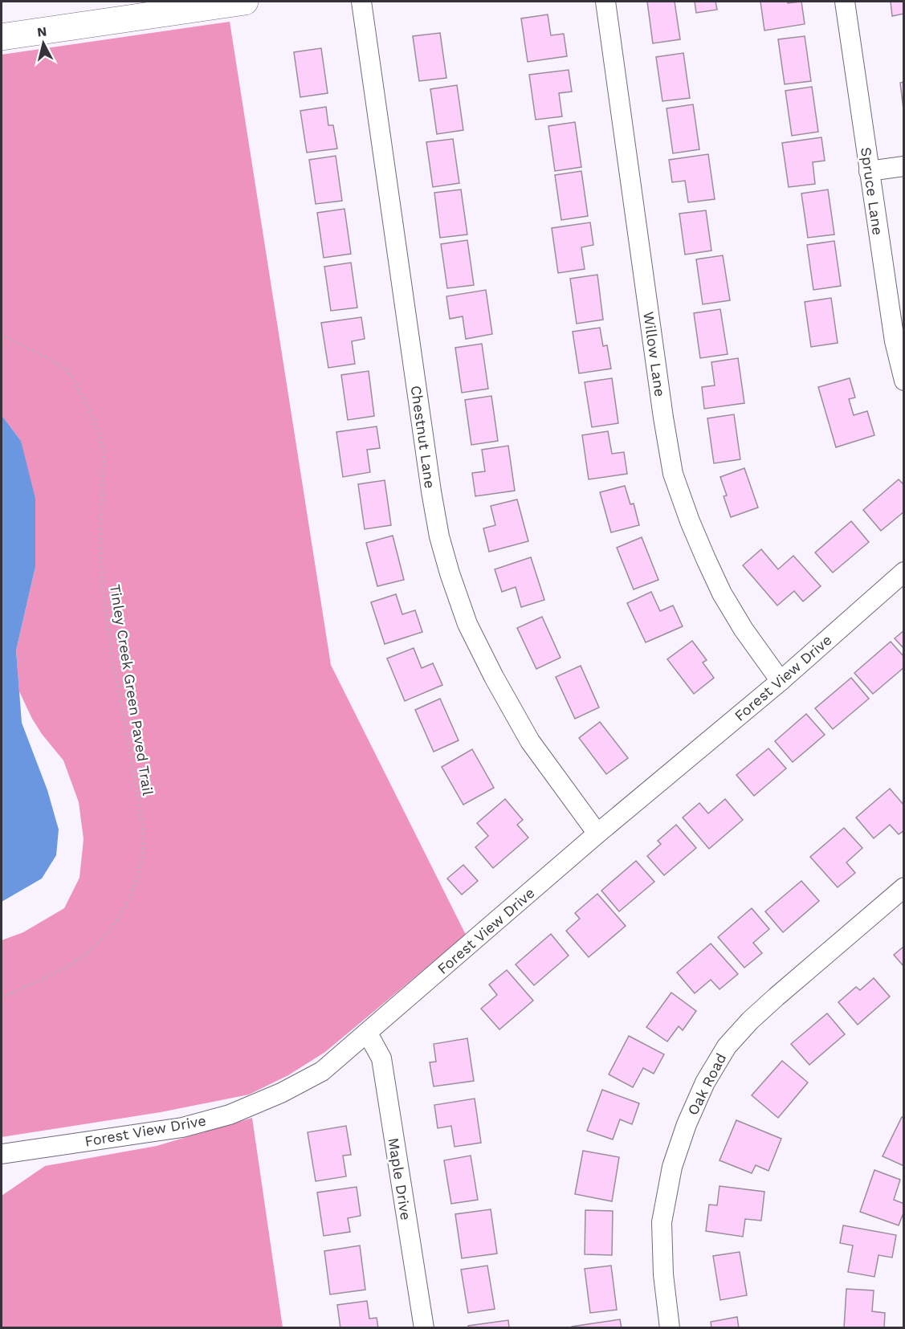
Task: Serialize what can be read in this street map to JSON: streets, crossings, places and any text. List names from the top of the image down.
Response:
{
  "streets": {
    "street": [
      "Spruce Lane",
      "Willow Lane",
      "Chestnut Lane",
      "Forest View Drive",
      "Oak Road",
      "Maple Drive"
    ],
    "path": ["Tinley Creek Green Paved Trail"]
  },
  "crossings": [
    ["Willow Lane", "Forest View Drive"],
    ["Chestnut Lane", "Forest View Drive"],
    ["Forest View Drive", "Maple Drive"]
  ],
  "north": "top"
}
